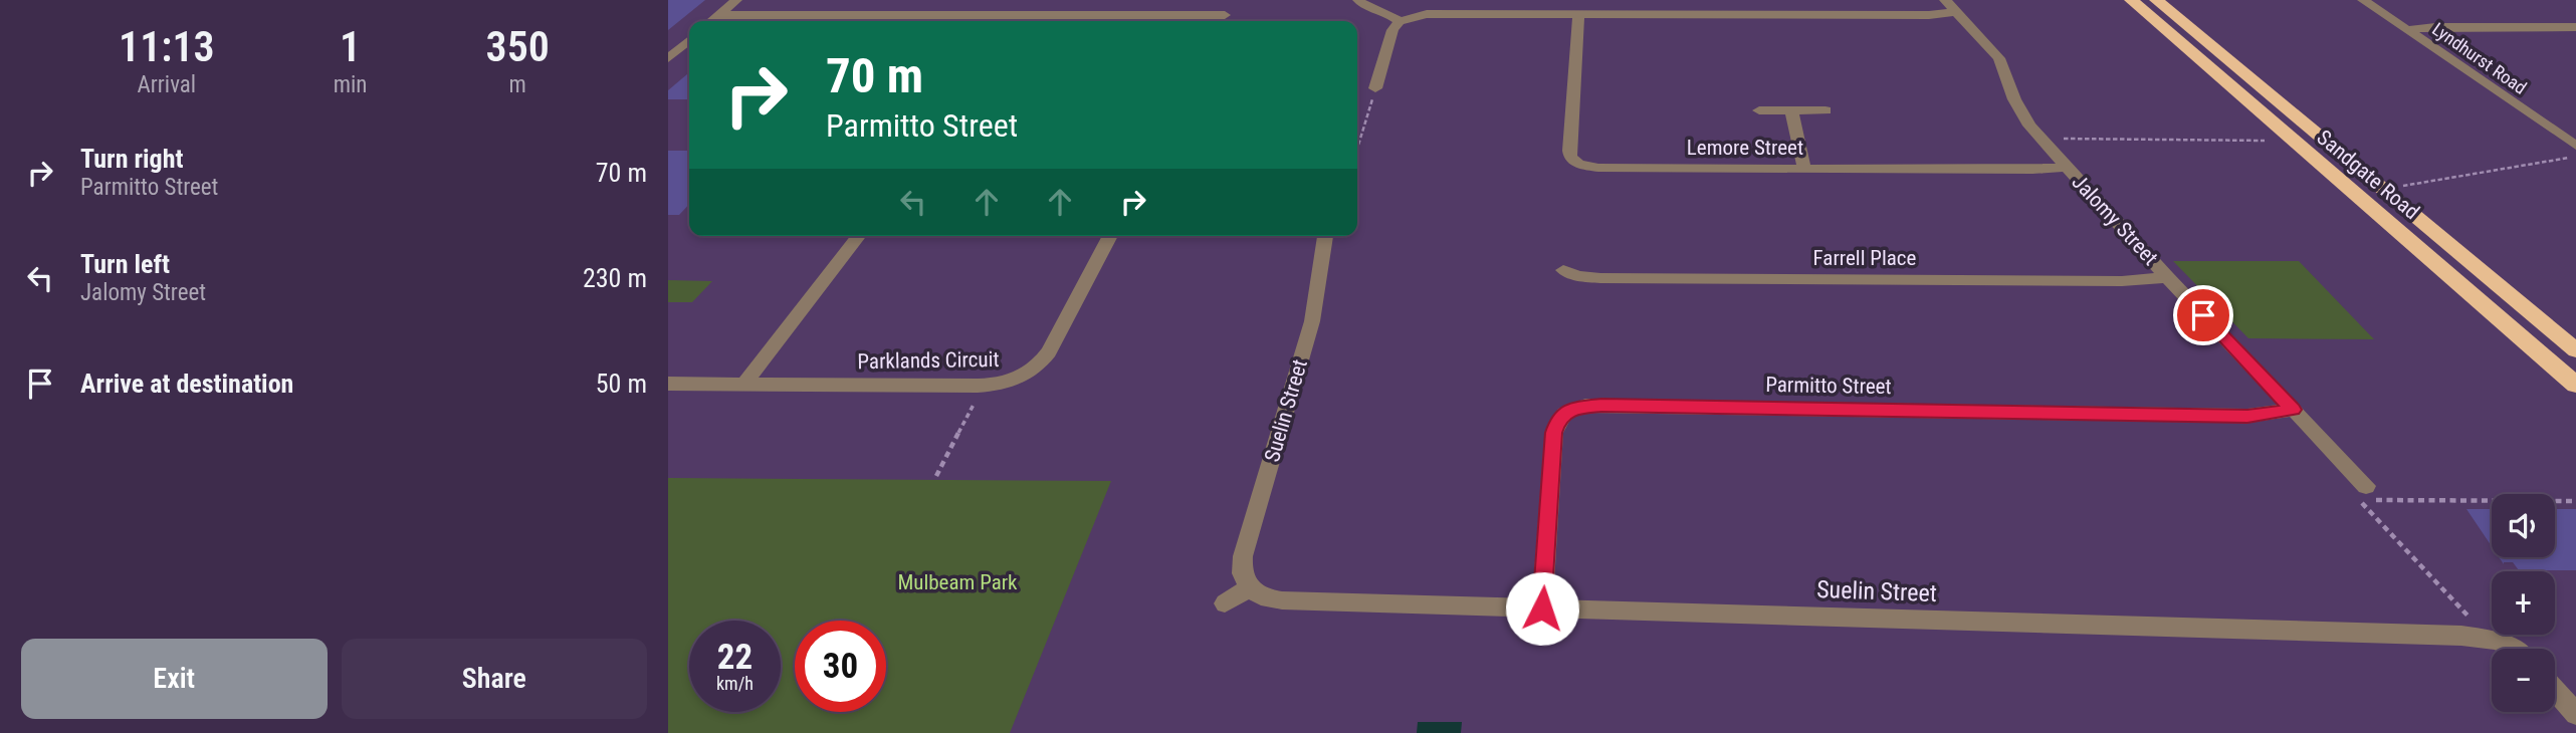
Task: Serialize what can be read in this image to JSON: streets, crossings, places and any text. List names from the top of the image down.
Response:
{
  "streets": {
    "highway": ["Sandgate Road"],
    "street": [
      "Lyndhurst Road",
      "Lemore Street",
      "Jalomy Street",
      "Farrell Place",
      "Parklands Circuit",
      "Parmitto Street",
      "Suelin Street"
    ]
  },
  "crossings": [
    ["Lemore Street", "Jalomy Street"],
    ["Jalomy Street", "Farrell Place"],
    ["Jalomy Street", "Parmitto Street"],
    ["Parmitto Street", "Suelin Street"]
  ],
  "parks": ["Mulbeam Park"],
  "page": {
    "eta": [
      "11:13",
      "Arrival",
      "1",
      "min",
      "350",
      "m"
    ],
    "turn": ["70 m", "Parmitto Street"],
    "list": [
      {
        "name": "Turn right",
        "note": "Parmitto Street",
        "value": "70 m"
      },
      {
        "name": "Turn left",
        "note": "Jalomy Street",
        "value": "230 m"
      },
      {
        "name": "Arrive at destination",
        "value": "50 m"
      }
    ],
    "map_buttons": ["+", "−"],
    "speed": "22 km/h",
    "limit": "30",
    "buttons": ["Exit", "Share"]
  }
}
